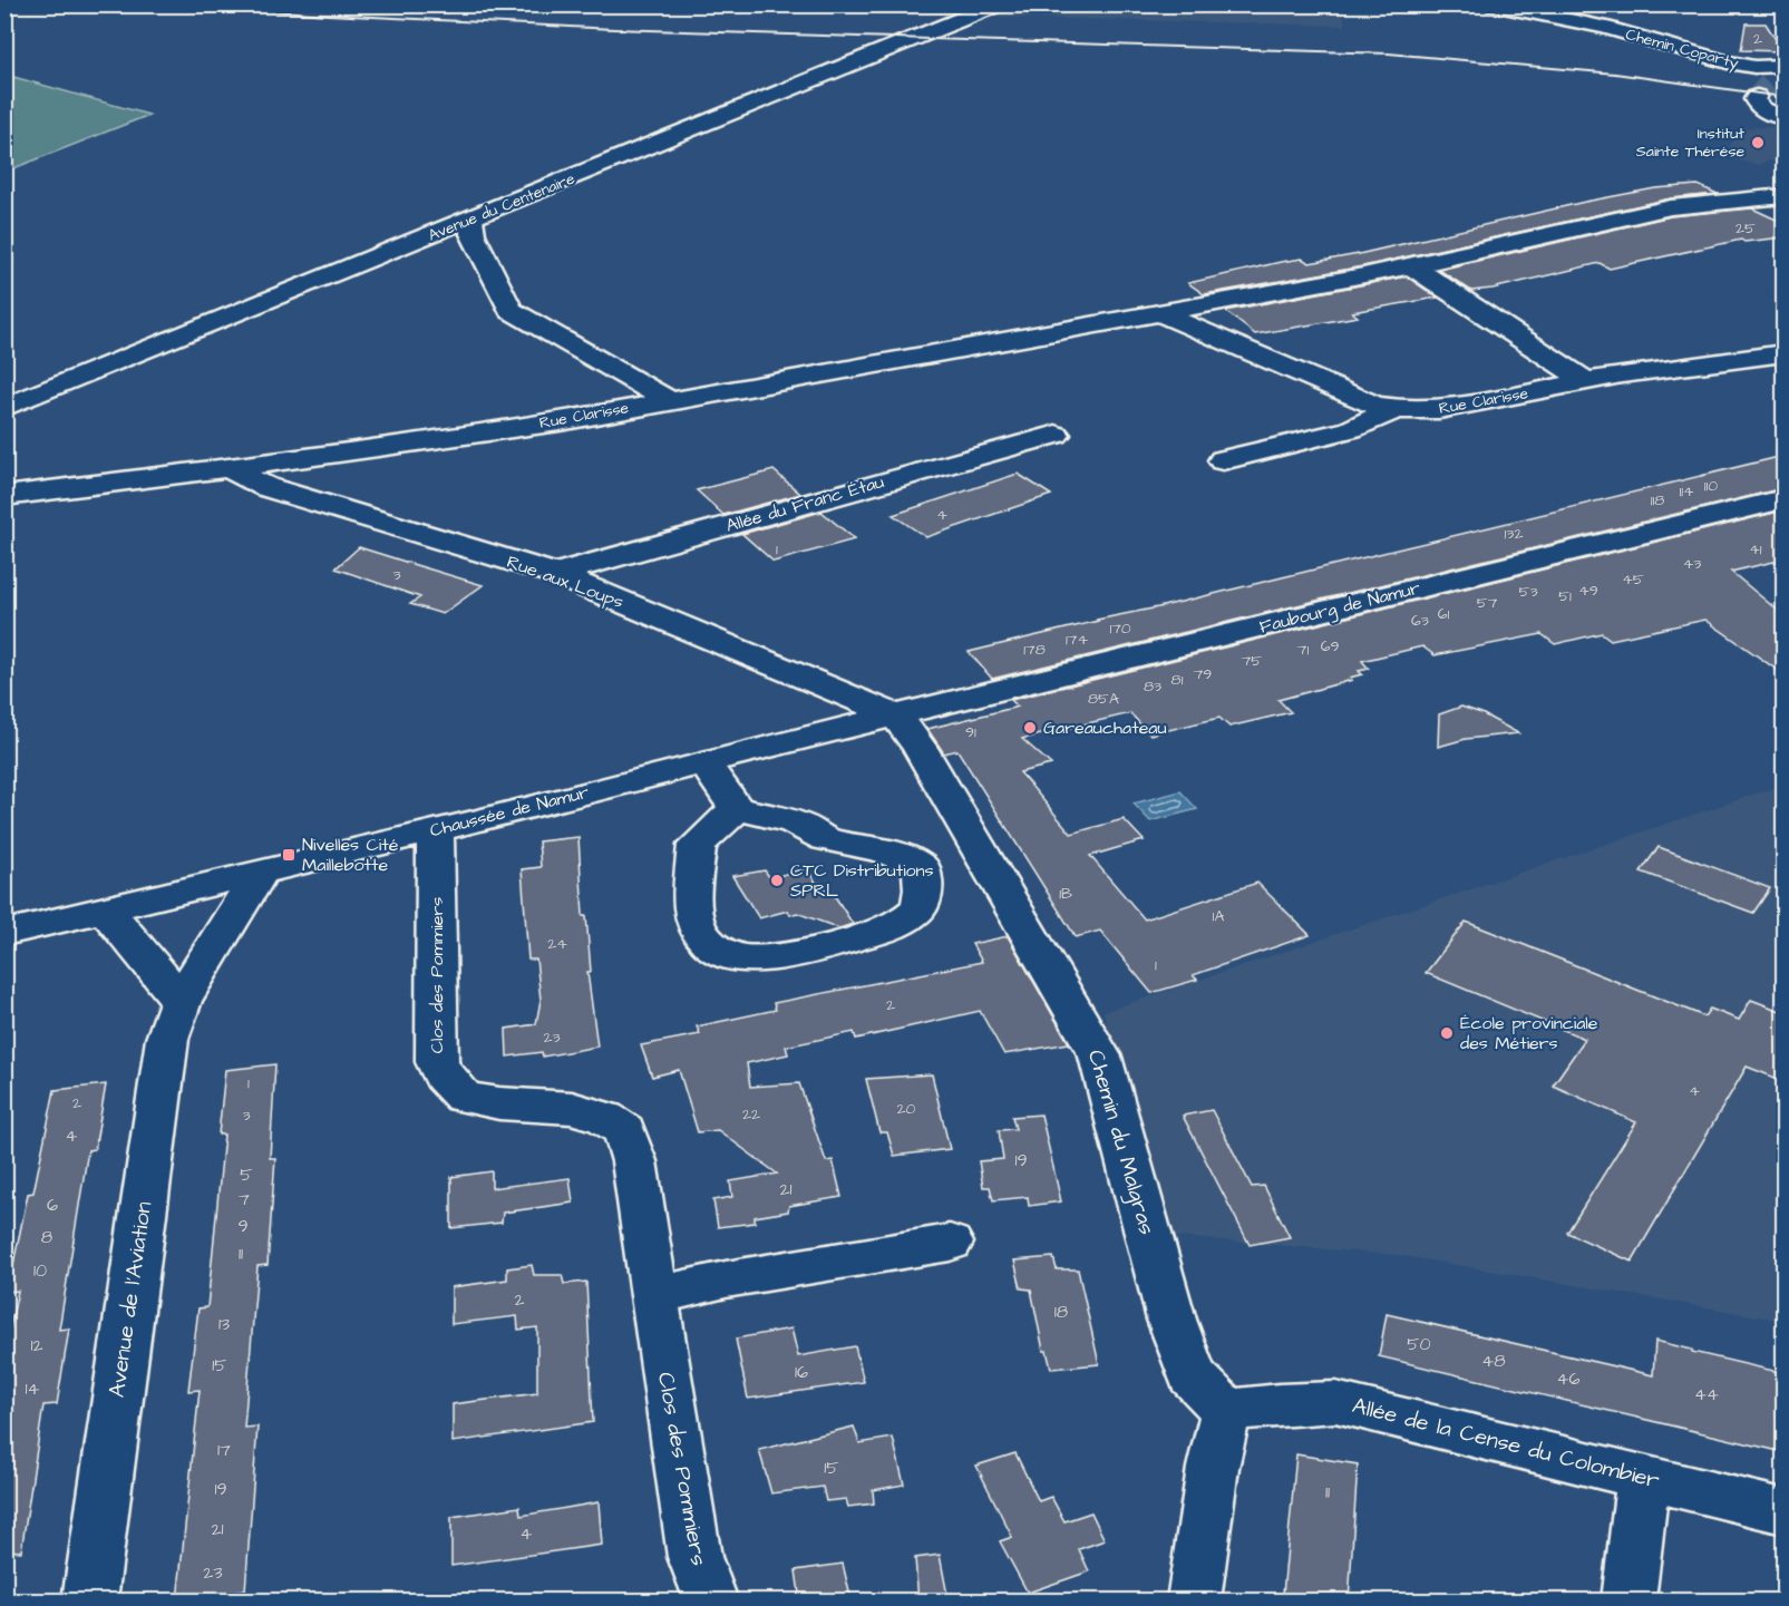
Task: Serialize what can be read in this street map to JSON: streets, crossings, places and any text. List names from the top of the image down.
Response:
{
  "streets": {
    "street": [
      "Chemin Coparty",
      "Avenue du Centenaire",
      "Rue Clarisse",
      "Allée du Franc Étau",
      "Rue aux Loups",
      "Faubourg de Namur",
      "Chaussée de Namur",
      "Clos des Pommiers",
      "Chemin du Malgras",
      "Avenue de l'Aviation",
      "Allée de la Cense du Colombier"
    ]
  },
  "crossings": [
    ["Rue Clarisse", "Rue aux Loups"],
    ["Allée du Franc Étau", "Rue aux Loups"],
    ["Rue aux Loups", "Faubourg de Namur"],
    ["Rue aux Loups", "Chaussée de Namur"],
    ["Rue aux Loups", "Chemin du Malgras"],
    ["Faubourg de Namur", "Chaussée de Namur"],
    ["Faubourg de Namur", "Chemin du Malgras"],
    ["Chaussée de Namur", "Clos des Pommiers"],
    ["Chaussée de Namur", "Chemin du Malgras"],
    ["Chaussée de Namur", "Avenue de l'Aviation"],
    ["Chemin du Malgras", "Allée de la Cense du Colombier"]
  ],
  "places": {
    "other": [
      "Institut Sainte Thérèse",
      "Gareauchateau",
      "CTC Distributions SPRL",
      "École provinciale des Métiers"
    ],
    "transit": ["Nivelles Cité Maillebotte"]
  },
  "house_numbers": [
    "2",
    "25",
    "110",
    "114",
    "118",
    "4",
    "132",
    "1",
    "41",
    "43",
    "3",
    "45",
    "49",
    "53",
    "51",
    "57",
    "61",
    "63",
    "170",
    "174",
    "69",
    "178",
    "71",
    "75",
    "79",
    "81",
    "83",
    "85A",
    "91",
    "1B",
    "1A",
    "24",
    "1",
    "2",
    "23",
    "1",
    "4",
    "2",
    "20",
    "22",
    "3",
    "4",
    "19",
    "5",
    "21",
    "7",
    "6",
    "9",
    "8",
    "11",
    "10",
    "2",
    "18",
    "13",
    "50",
    "12",
    "48",
    "15",
    "16",
    "46",
    "14",
    "44",
    "17",
    "15",
    "19",
    "11",
    "21",
    "4",
    "23"
  ]
}
